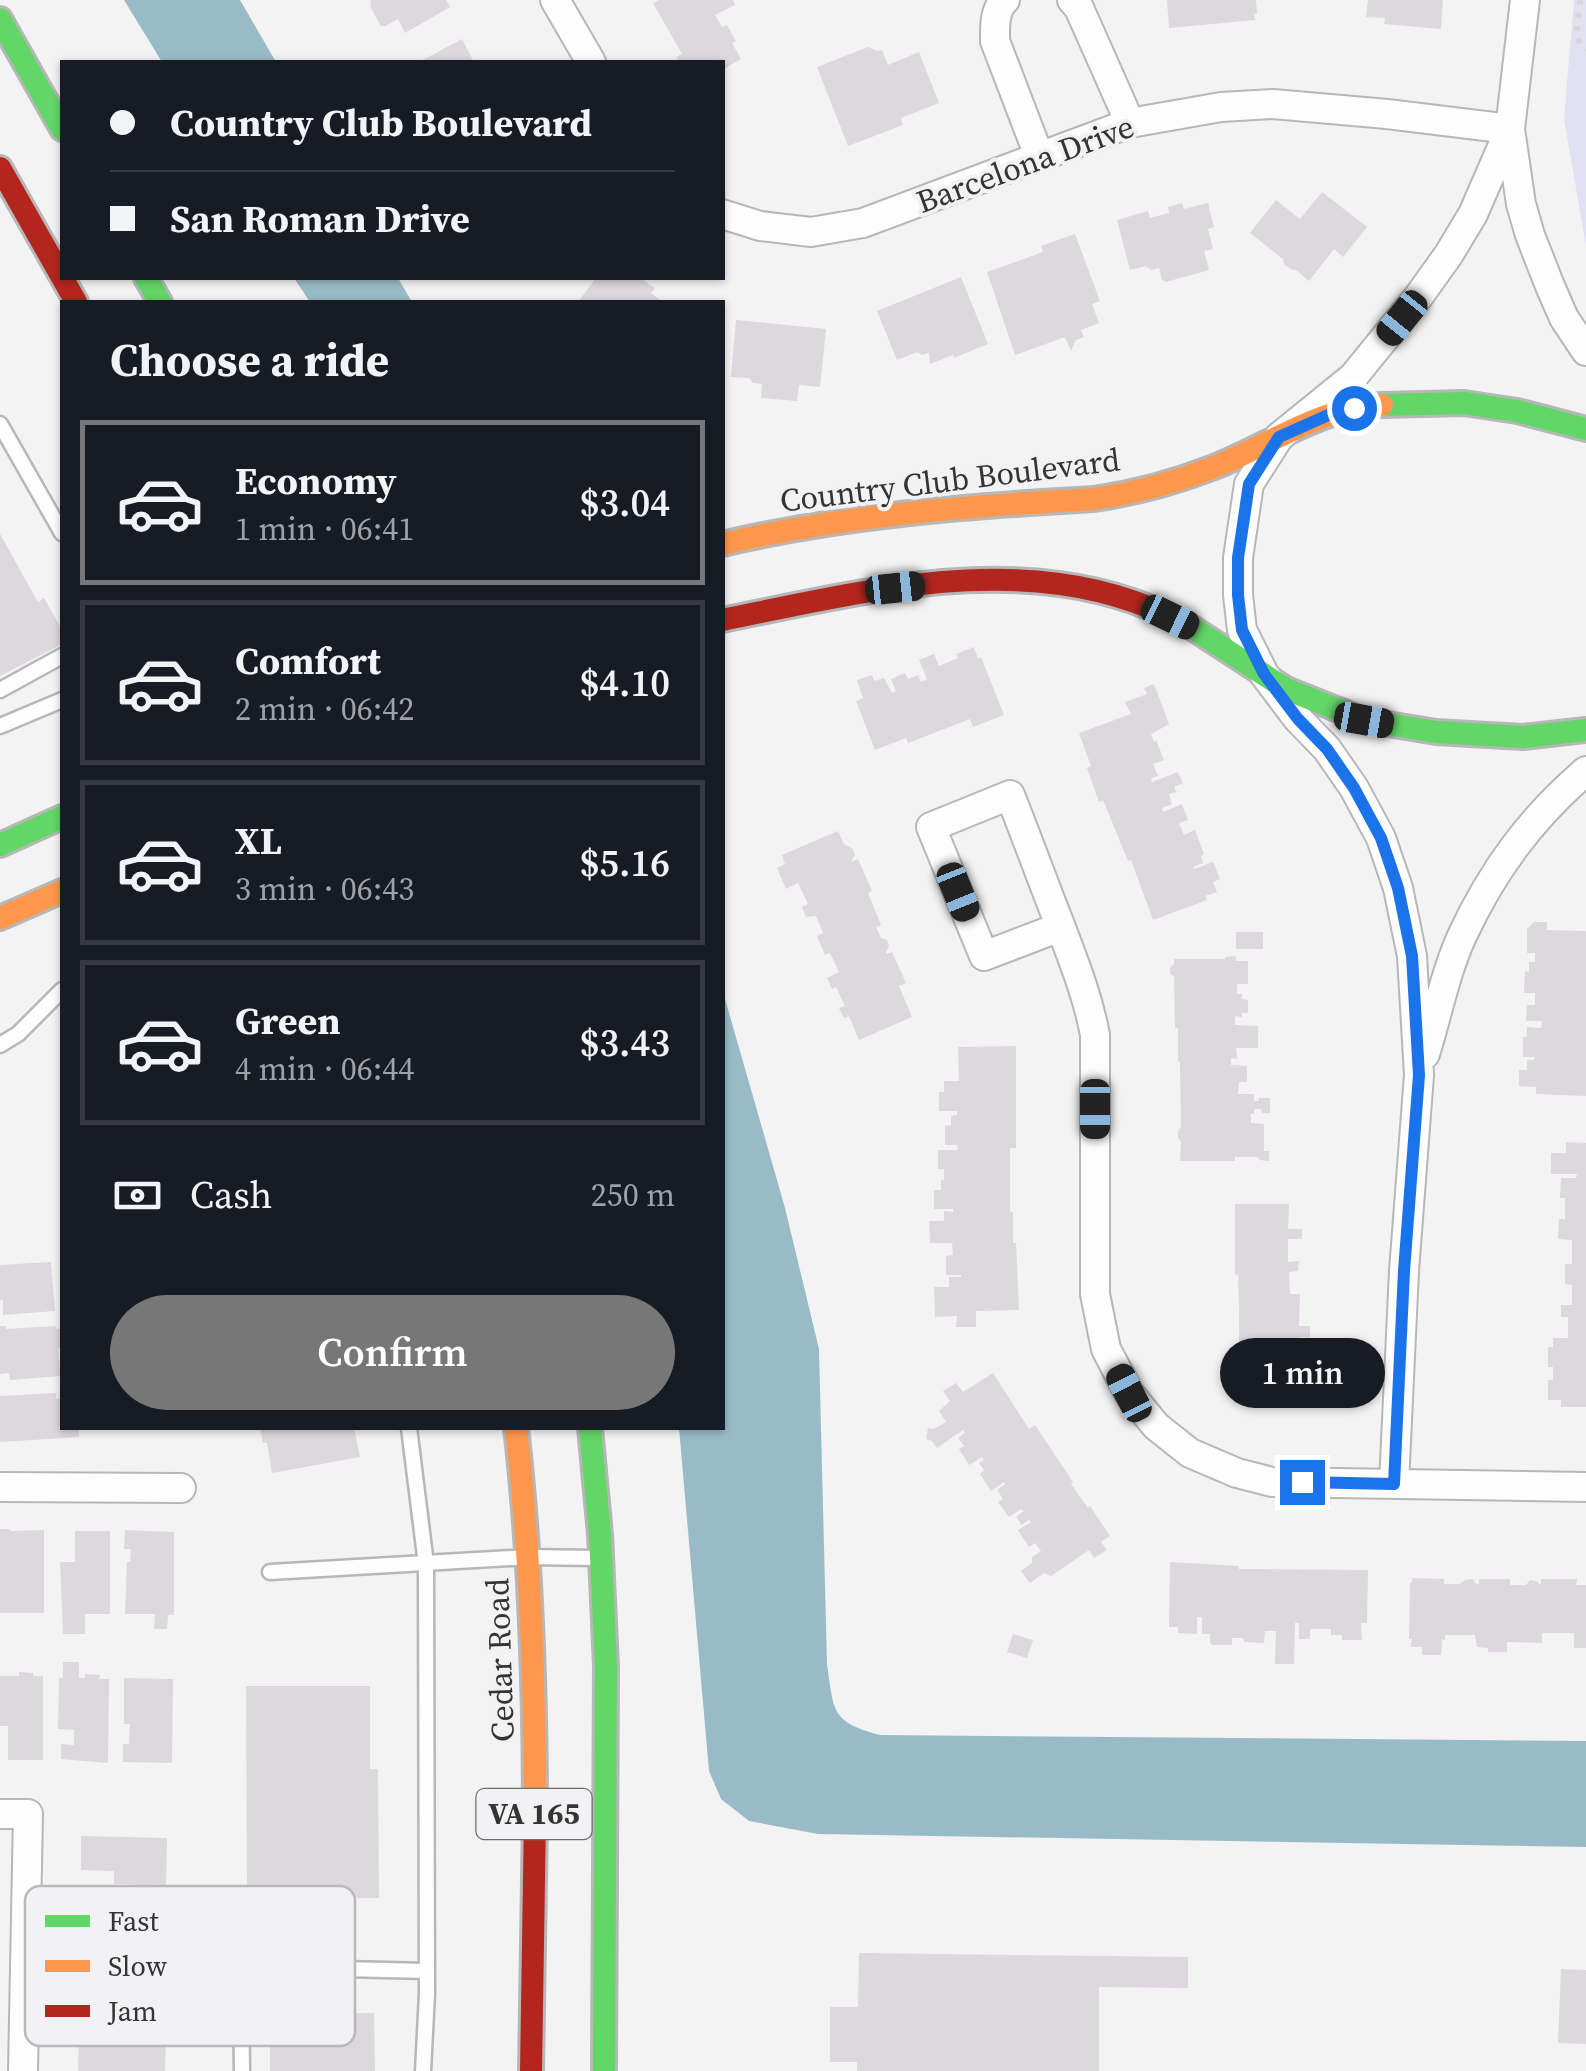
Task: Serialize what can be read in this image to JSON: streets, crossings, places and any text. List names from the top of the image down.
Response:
{
  "streets": {
    "street": [
      "Barcelona Drive",
      "Country Club Boulevard",
      "Cedar Road",
      "VA 165"
    ]
  },
  "legend": ["Fast", "Slow", "Jam"],
  "page": {
    "banner": ["Country Club Boulevard", "San Roman Drive"],
    "heading": "Choose a ride",
    "list": [
      {
        "name": "Economy",
        "note": "1 min · 06:41",
        "value": "$3.04"
      },
      {
        "name": "Comfort",
        "note": "2 min · 06:42",
        "value": "$4.10"
      },
      {
        "name": "XL",
        "note": "3 min · 06:43",
        "value": "$5.16"
      },
      {
        "name": "Green",
        "note": "4 min · 06:44",
        "value": "$3.43"
      }
    ],
    "pay": ["Cash", "250 m"],
    "buttons": "Confirm",
    "bubble": "1 min"
  }
}
